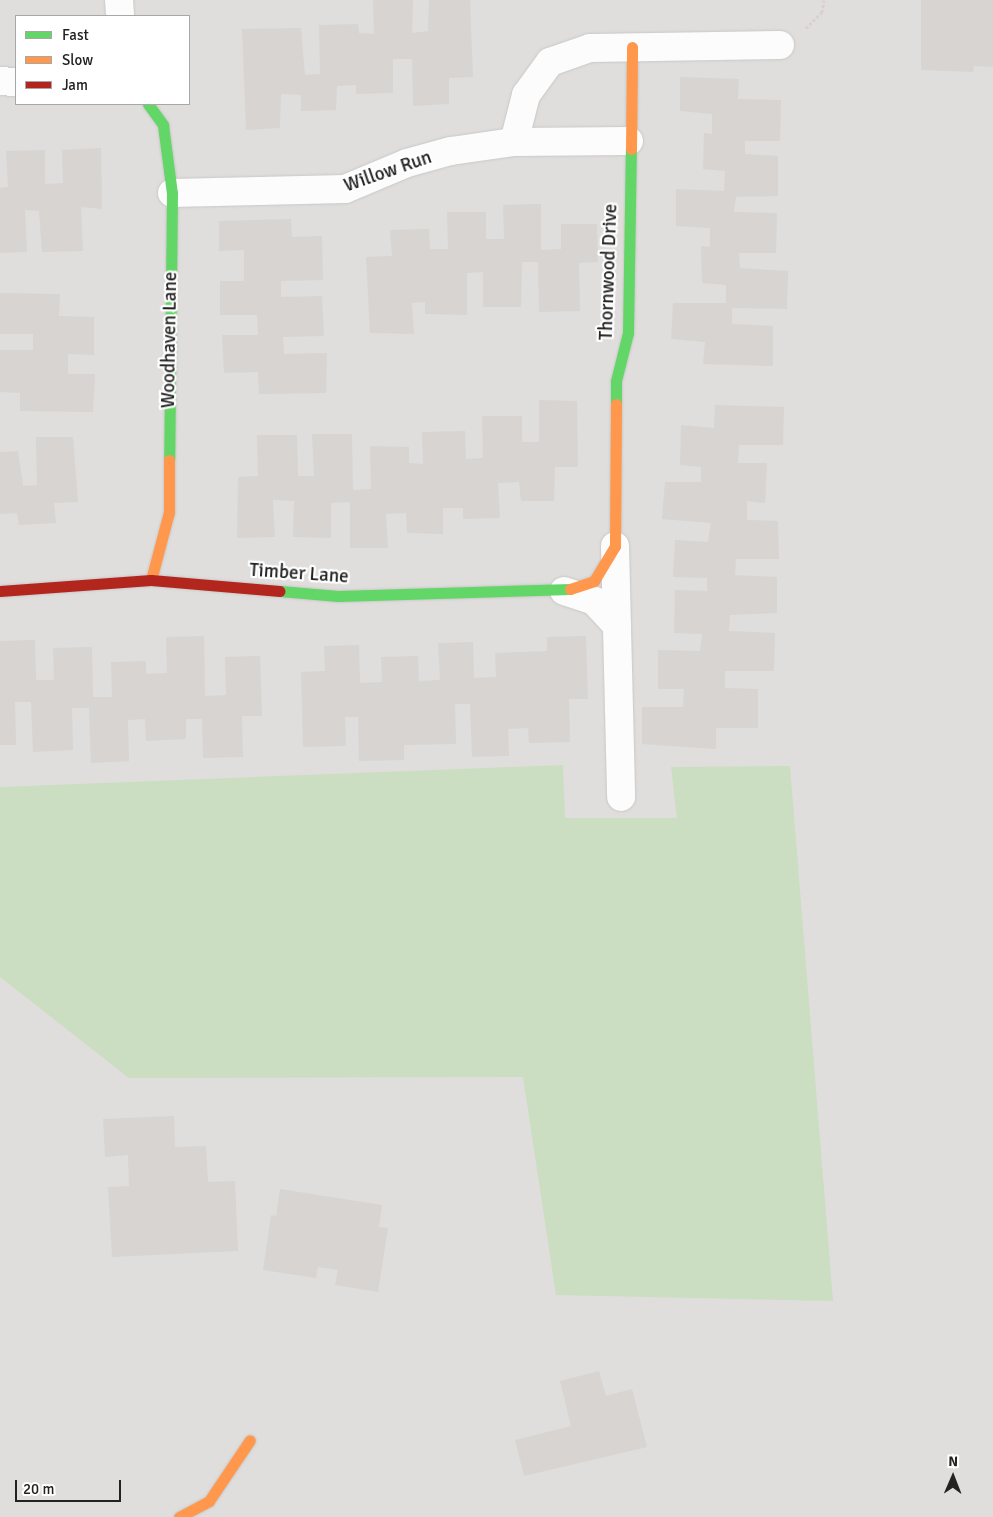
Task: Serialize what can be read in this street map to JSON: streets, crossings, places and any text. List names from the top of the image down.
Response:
{
  "streets": {
    "street": [
      "Willow Run",
      "Thornwood Drive",
      "Woodhaven Lane",
      "Timber Lane"
    ]
  },
  "crossings": [
    ["Willow Run", "Thornwood Drive"],
    ["Willow Run", "Woodhaven Lane"],
    ["Thornwood Drive", "Timber Lane"],
    ["Woodhaven Lane", "Timber Lane"]
  ],
  "legend": ["Fast", "Slow", "Jam"],
  "scale_bar": "20 m",
  "north": "top"
}
